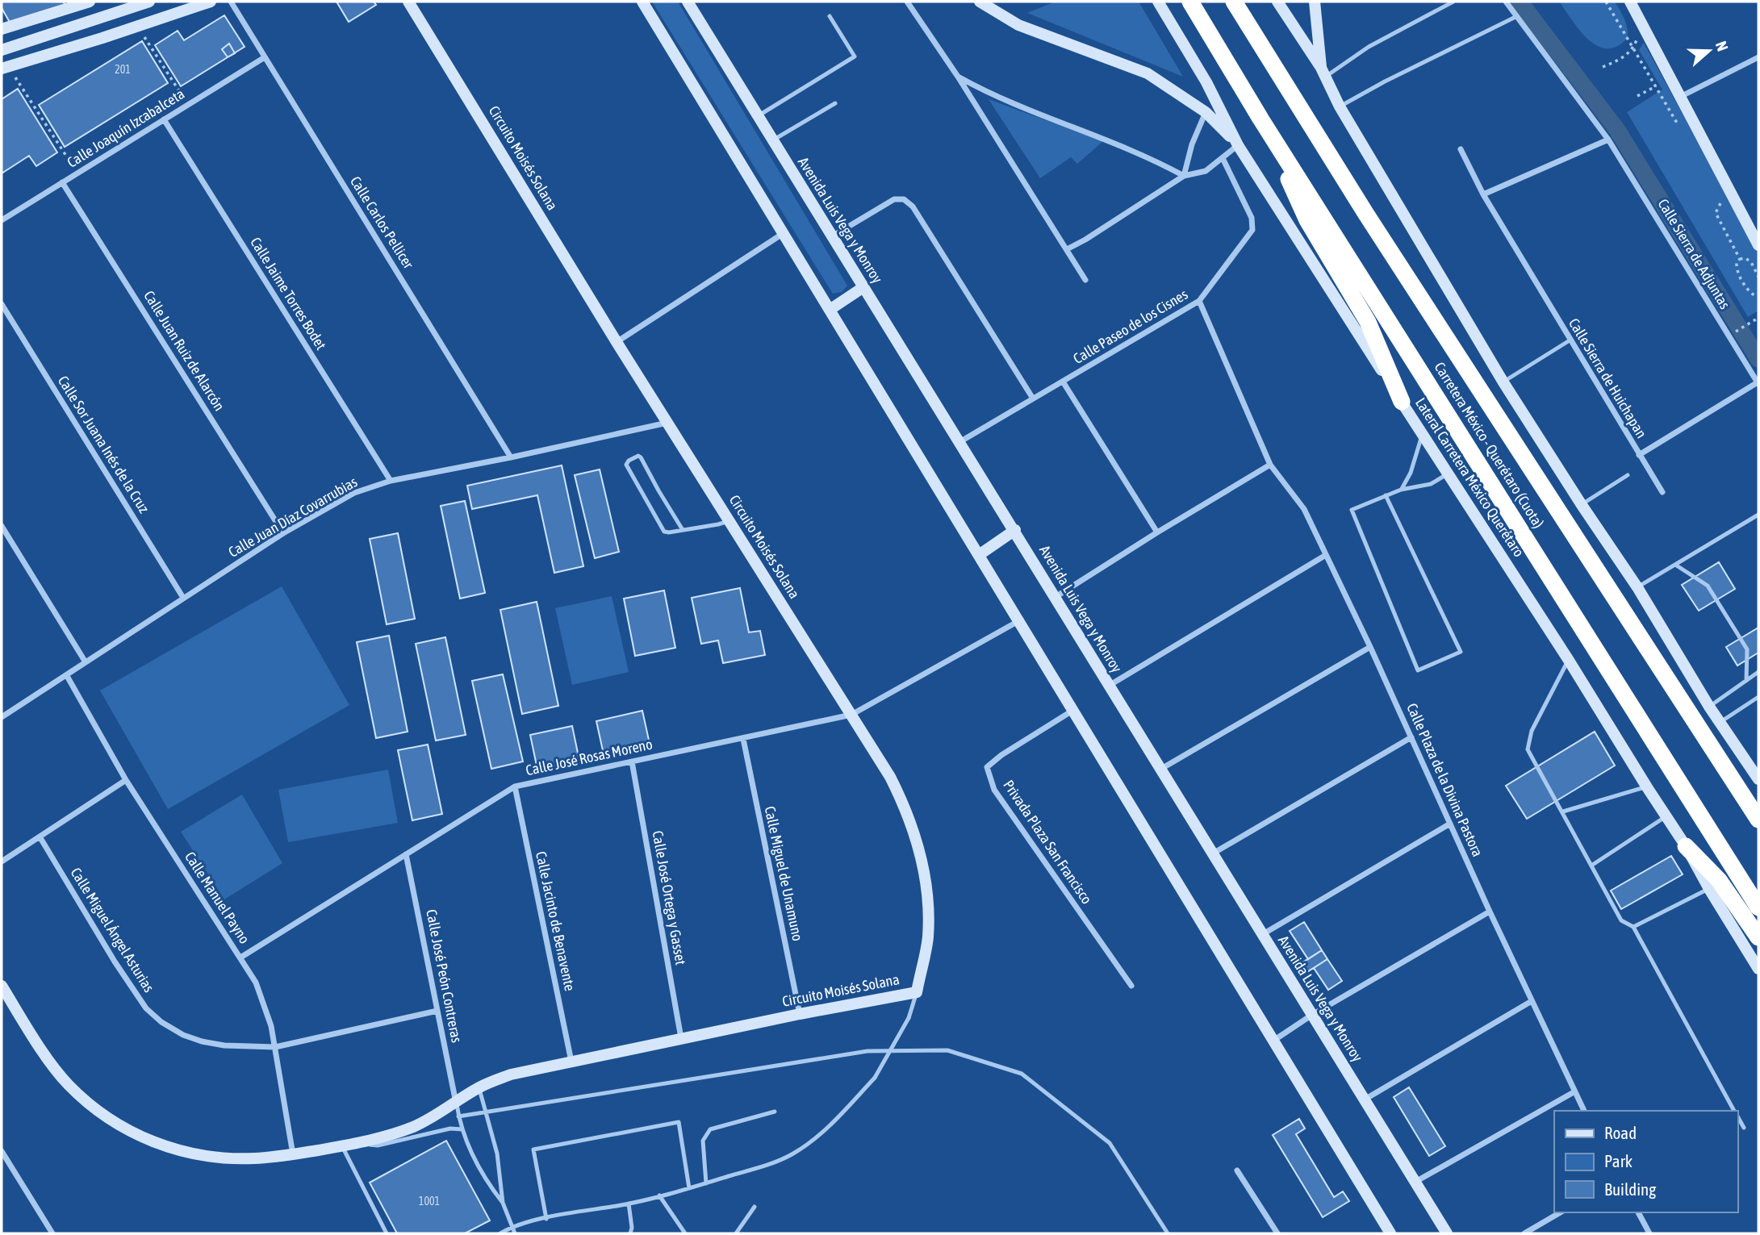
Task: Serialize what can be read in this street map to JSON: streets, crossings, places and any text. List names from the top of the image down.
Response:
{
  "streets": {
    "highway": ["Carretera México - Querétaro (Cuota)"],
    "main road": ["Circuito Moisés Solana", "Avenida Luis Vega y Monroy", "Lateral Carretera México Querétaro"],
    "street": [
      "Calle Joaquín Izcabalceta",
      "Calle Carlos Pellicer",
      "Calle Sierra de Adjuntas",
      "Calle Jaime Torres Bodet",
      "Calle Paseo de los Cisnes",
      "Calle Juan Ruiz de Alarcón",
      "Calle Sierra de Huichapan",
      "Calle Sor Juana Inés de la Cruz",
      "Calle Juan Díaz Covarrubias",
      "Calle José Rosas Moreno",
      "Calle Plaza de la Divina Pastora",
      "Privada Plaza San Francisco",
      "Calle Miguel de Unamuno",
      "Calle Manuel Payno",
      "Calle José Ortega y Gasset",
      "Calle Jacinto de Benavente",
      "Calle Miguel Ángel Asturias",
      "Calle José Peón Contreras"
    ]
  },
  "crossings": [
    ["Calle Joaquín Izcabalceta", "Calle Carlos Pellicer"],
    ["Calle Joaquín Izcabalceta", "Calle Jaime Torres Bodet"],
    ["Calle Joaquín Izcabalceta", "Calle Juan Ruiz de Alarcón"],
    ["Circuito Moisés Solana", "Calle Juan Díaz Covarrubias"],
    ["Circuito Moisés Solana", "Calle José Rosas Moreno"],
    ["Circuito Moisés Solana", "Calle Miguel de Unamuno"],
    ["Circuito Moisés Solana", "Calle Manuel Payno"],
    ["Circuito Moisés Solana", "Calle José Ortega y Gasset"],
    ["Circuito Moisés Solana", "Calle Jacinto de Benavente"],
    ["Circuito Moisés Solana", "Calle José Peón Contreras"],
    ["Avenida Luis Vega y Monroy", "Calle Paseo de los Cisnes"],
    ["Calle Carlos Pellicer", "Calle Juan Díaz Covarrubias"],
    ["Calle Sierra de Adjuntas", "Calle Sierra de Huichapan"],
    ["Calle Jaime Torres Bodet", "Calle Juan Díaz Covarrubias"],
    ["Calle Paseo de los Cisnes", "Calle Plaza de la Divina Pastora"],
    ["Calle Juan Ruiz de Alarcón", "Calle Juan Díaz Covarrubias"],
    ["Calle Sor Juana Inés de la Cruz", "Calle Juan Díaz Covarrubias"],
    ["Calle Juan Díaz Covarrubias", "Calle Manuel Payno"],
    ["Calle José Rosas Moreno", "Calle Miguel de Unamuno"],
    ["Calle José Rosas Moreno", "Calle Manuel Payno"],
    ["Calle José Rosas Moreno", "Calle José Ortega y Gasset"],
    ["Calle José Rosas Moreno", "Calle Jacinto de Benavente"],
    ["Calle José Rosas Moreno", "Calle José Peón Contreras"],
    ["Calle Manuel Payno", "Calle Miguel Ángel Asturias"],
    ["Calle Miguel Ángel Asturias", "Calle José Peón Contreras"]
  ],
  "house_numbers": ["201", "1001"],
  "legend": ["Road", "Park", "Building"],
  "north": "right"
}
